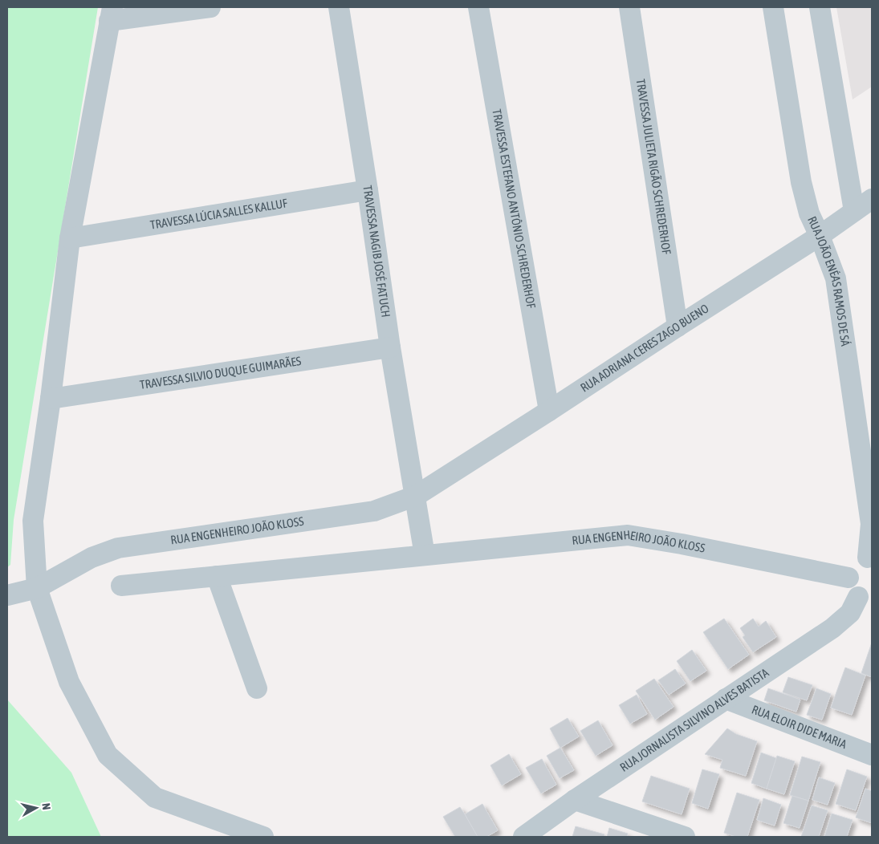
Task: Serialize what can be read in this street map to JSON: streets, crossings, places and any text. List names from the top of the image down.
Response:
{
  "streets": {
    "street": [
      "TRAVESSA JULIETA RIGÃO SCHREDERHOF",
      "TRAVESSA ESTEFANO ANTÔNIO SCHREDERHOF",
      "TRAVESSA LÚCIA SALLES KALLUF",
      "TRAVESSA NAGIB JOSÉ FATUCH",
      "RUA JOÃO ENÉAS RAMOS DE SÁ",
      "RUA ADRIANA CERES ZAGO BUENO",
      "TRAVESSA SILVIO DUQUE GUIMARÃES",
      "RUA ENGENHEIRO JOÃO KLOSS",
      "RUA JORNALISTA SILVINO ALVES BATISTA",
      "RUA ELOIR DIDE MARIA"
    ]
  },
  "crossings": [
    ["TRAVESSA JULIETA RIGÃO SCHREDERHOF", "RUA ADRIANA CERES ZAGO BUENO"],
    ["TRAVESSA ESTEFANO ANTÔNIO SCHREDERHOF", "RUA ADRIANA CERES ZAGO BUENO"],
    ["TRAVESSA LÚCIA SALLES KALLUF", "TRAVESSA NAGIB JOSÉ FATUCH"],
    ["TRAVESSA NAGIB JOSÉ FATUCH", "RUA ADRIANA CERES ZAGO BUENO"],
    ["TRAVESSA NAGIB JOSÉ FATUCH", "TRAVESSA SILVIO DUQUE GUIMARÃES"],
    ["TRAVESSA NAGIB JOSÉ FATUCH", "RUA ENGENHEIRO JOÃO KLOSS"],
    ["RUA JOÃO ENÉAS RAMOS DE SÁ", "RUA ADRIANA CERES ZAGO BUENO"],
    ["RUA ADRIANA CERES ZAGO BUENO", "RUA ENGENHEIRO JOÃO KLOSS"],
    ["RUA JORNALISTA SILVINO ALVES BATISTA", "RUA ELOIR DIDE MARIA"]
  ],
  "north": "right"
}
